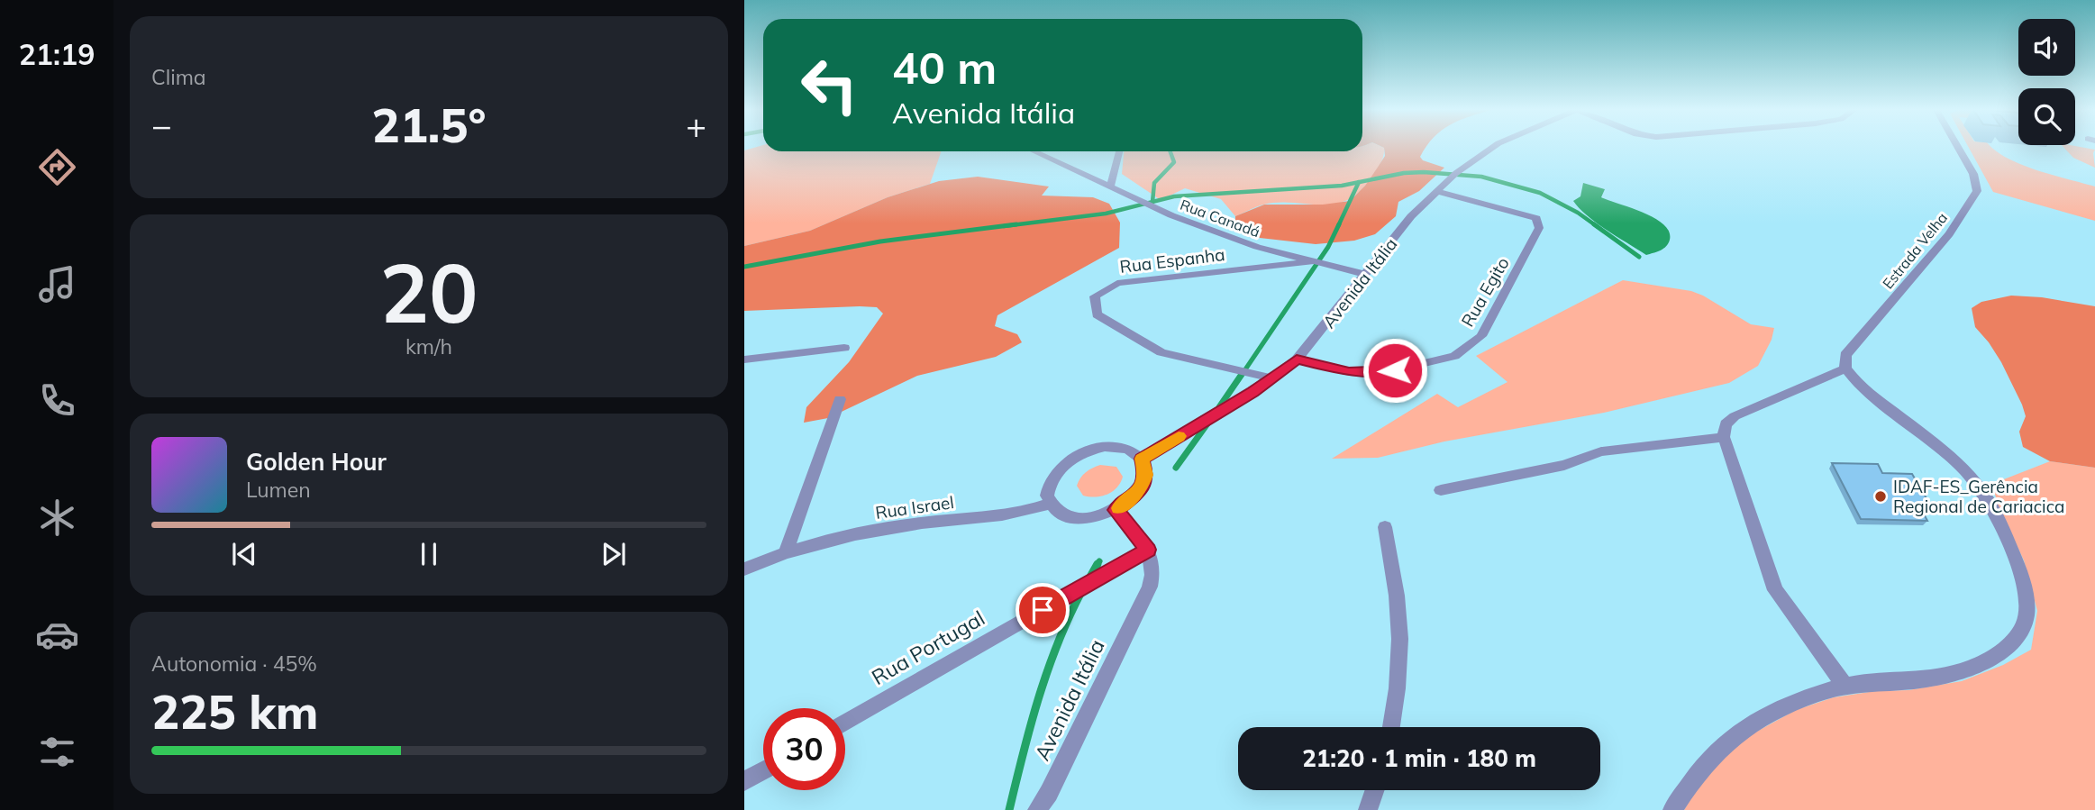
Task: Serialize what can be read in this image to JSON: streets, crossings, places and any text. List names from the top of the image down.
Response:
{
  "streets": {
    "street": [
      "Rua Canadá",
      "Estrada Velha",
      "Rua Espanha",
      "Avenida Itália",
      "Rua Egito",
      "Rua Israel",
      "Rua Portugal"
    ]
  },
  "crossings": [
    ["Rua Canadá", "Rua Espanha"],
    ["Rua Canadá", "Avenida Itália"],
    ["Rua Espanha", "Avenida Itália"],
    ["Avenida Itália", "Rua Egito"],
    ["Avenida Itália", "Rua Israel"],
    ["Avenida Itália", "Rua Portugal"]
  ],
  "places": ["IDAF-ES_Gerência Regional de Cariacica"],
  "page": {
    "tabs": "21:19",
    "tile": [
      "Clima",
      ["20", "km/h"],
      ["Autonomia · 45%", "225 km"]
    ],
    "turn": ["40 m", "Avenida Itália"],
    "heat": ["−", "21.5°", "+"],
    "song": ["Golden Hour", "Lumen"],
    "limit": "30",
    "trip": "21:20 · 1 min · 180 m"
  }
}
